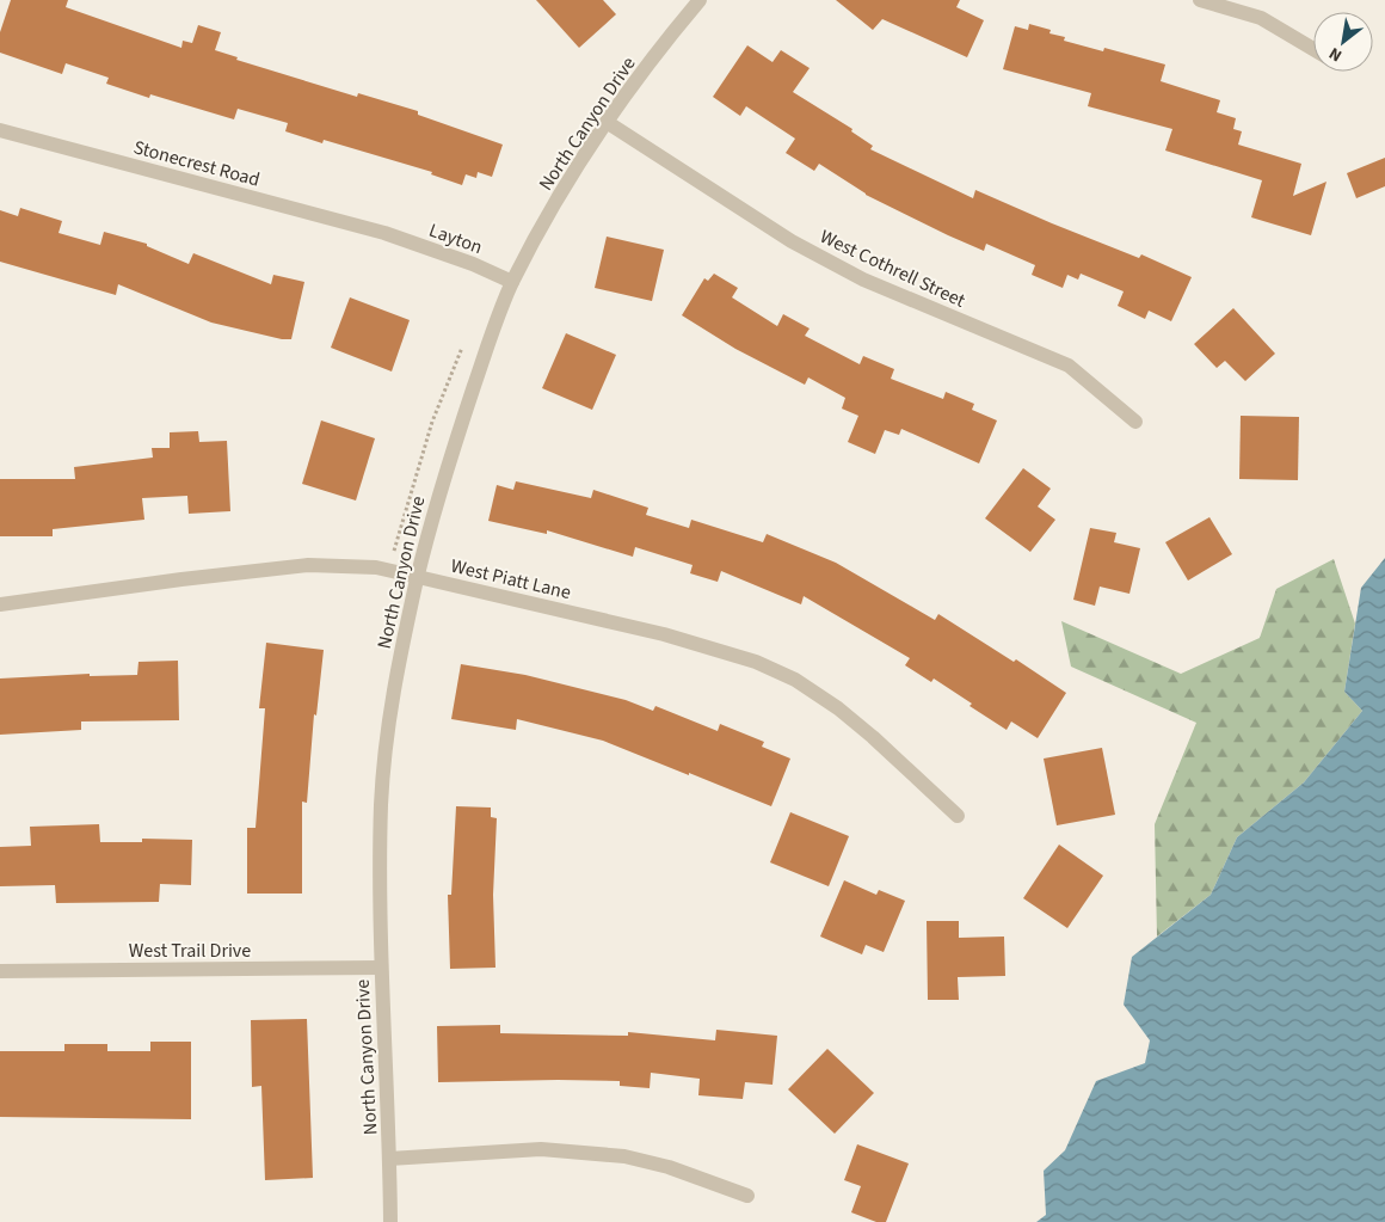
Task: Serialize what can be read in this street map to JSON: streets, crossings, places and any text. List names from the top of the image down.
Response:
{
  "streets": {
    "street": [
      "North Canyon Drive",
      "Stonecrest Road",
      "Layton",
      "West Cothrell Street",
      "West Piatt Lane",
      "West Trail Drive"
    ]
  },
  "crossings": [
    ["North Canyon Drive", "Layton"],
    ["North Canyon Drive", "West Cothrell Street"],
    ["North Canyon Drive", "West Piatt Lane"],
    ["North Canyon Drive", "West Trail Drive"],
    ["Stonecrest Road", "Layton"]
  ],
  "north": "bottom left"
}
